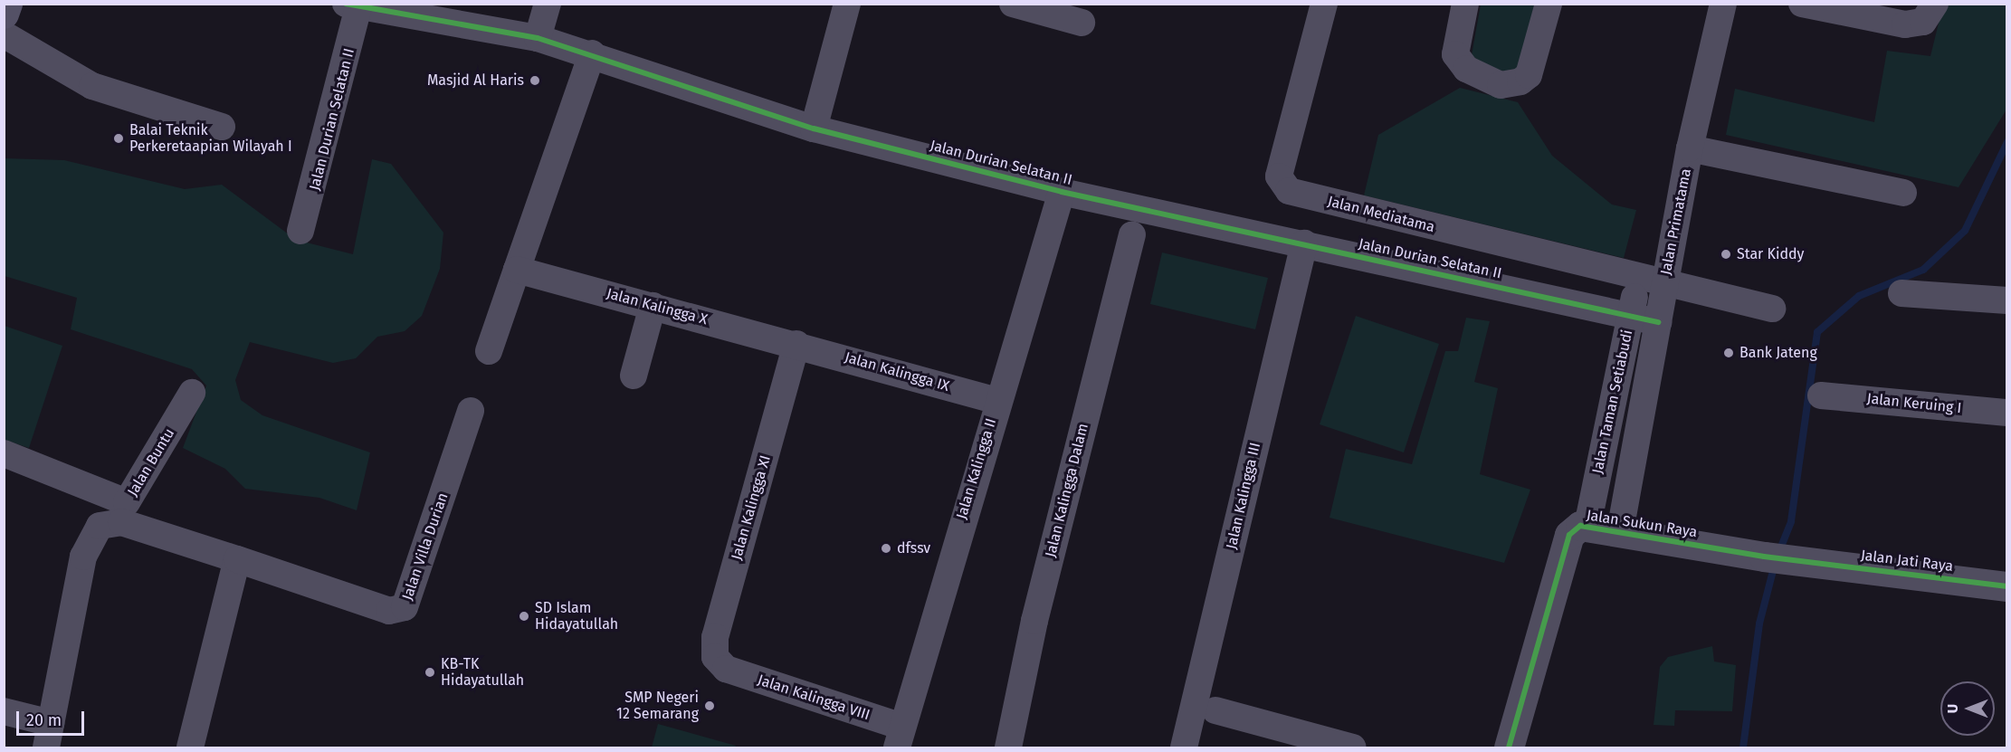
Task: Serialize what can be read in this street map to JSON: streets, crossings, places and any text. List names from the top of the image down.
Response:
{
  "streets": {
    "street": [
      "Jalan Durian Selatan II",
      "Jalan Mediatama",
      "Jalan Primatama",
      "Jalan Kalingga X",
      "Jalan Kalingga IX",
      "Jalan Taman Setiabudi",
      "Jalan Keruing I",
      "Jalan Buntu",
      "Jalan Kalingga II",
      "Jalan Kalingga Dalam",
      "Jalan Kalingga III",
      "Jalan Kalingga XI",
      "Jalan Sukun Raya",
      "Jalan Villa Durian",
      "Jalan Jati Raya",
      "Jalan Kalingga VIII"
    ]
  },
  "crossings": [
    ["Jalan Durian Selatan II", "Jalan Taman Setiabudi"],
    ["Jalan Durian Selatan II", "Jalan Kalingga II"],
    ["Jalan Durian Selatan II", "Jalan Kalingga III"],
    ["Jalan Mediatama", "Jalan Primatama"],
    ["Jalan Mediatama", "Jalan Taman Setiabudi"],
    ["Jalan Primatama", "Jalan Taman Setiabudi"],
    ["Jalan Kalingga X", "Jalan Kalingga IX"],
    ["Jalan Kalingga X", "Jalan Kalingga XI"],
    ["Jalan Kalingga IX", "Jalan Kalingga II"],
    ["Jalan Kalingga IX", "Jalan Kalingga XI"],
    ["Jalan Taman Setiabudi", "Jalan Sukun Raya"],
    ["Jalan Kalingga II", "Jalan Kalingga VIII"],
    ["Jalan Kalingga XI", "Jalan Kalingga VIII"],
    ["Jalan Sukun Raya", "Jalan Jati Raya"]
  ],
  "places": [
    "Masjid Al Haris",
    "Balai Teknik Perkeretaapian Wilayah I",
    "Star Kiddy",
    "Bank Jateng",
    "dfssv",
    "SD Islam Hidayatullah",
    "KB-TK Hidayatullah",
    "SMP Negeri 12 Semarang"
  ],
  "scale_bar": "20 m",
  "north": "left"
}
